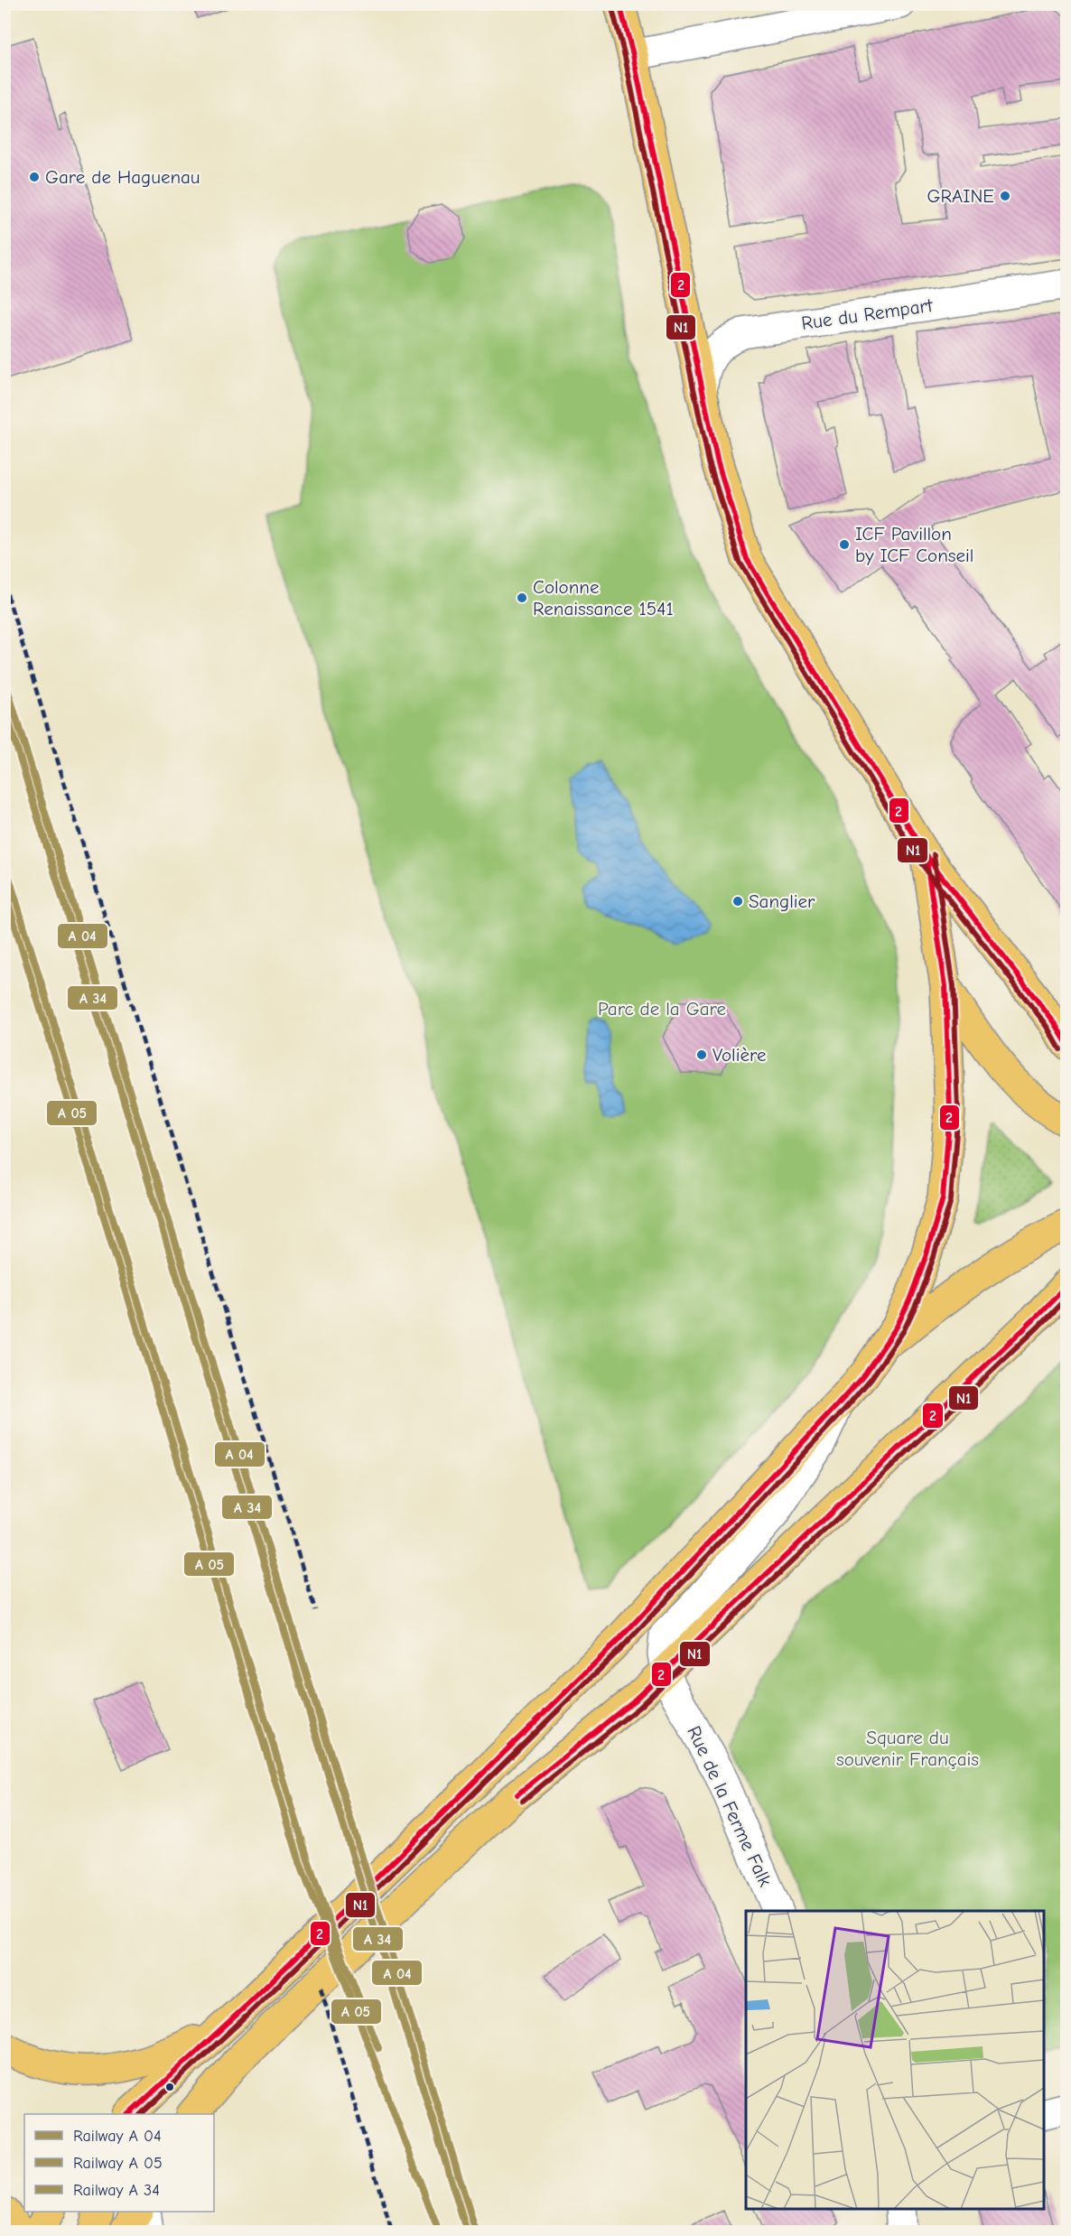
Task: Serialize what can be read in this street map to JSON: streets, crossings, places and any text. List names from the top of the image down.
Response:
{
  "streets": {
    "street": ["Rue du Rempart", "Rue de la Ferme Falk"]
  },
  "parks": ["Parc de la Gare", "Square du souvenir Français"],
  "places": [
    "Gare de Haguenau",
    "GRAINE",
    "ICF Pavillon by ICF Conseil",
    "Colonne Renaissance 1541",
    "Sanglier",
    "Volière"
  ],
  "lines": ["transit line 2", "transit line N1"],
  "legend": ["Railway A 04", "Railway A 05", "Railway A 34"]
}
